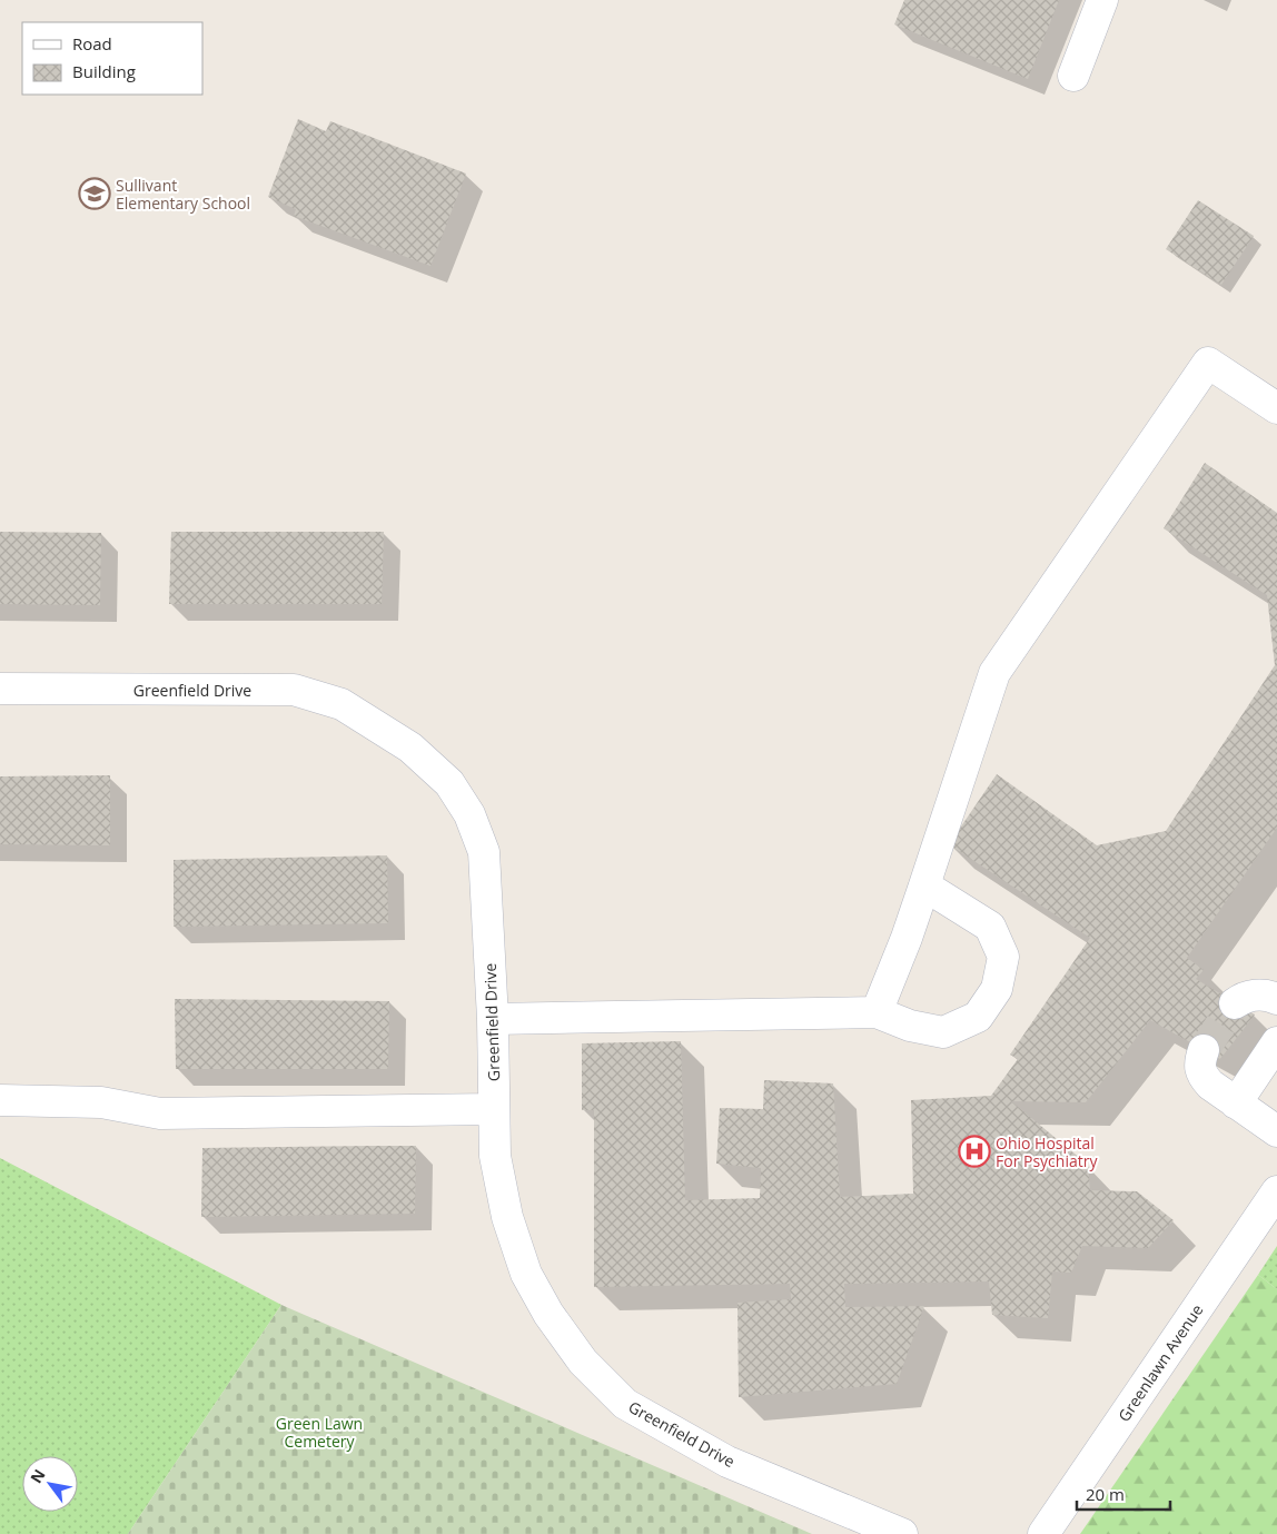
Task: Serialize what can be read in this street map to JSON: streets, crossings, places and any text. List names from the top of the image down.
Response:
{
  "streets": {
    "street": ["Greenfield Drive", "Greenlawn Avenue"]
  },
  "parks": ["Green Lawn Cemetery"],
  "places": {
    "school or university": ["Sullivant Elementary School"],
    "hospital": ["Ohio Hospital For Psychiatry"]
  },
  "legend": ["Road", "Building"],
  "scale_bar": "20 m",
  "north": "top left"
}
